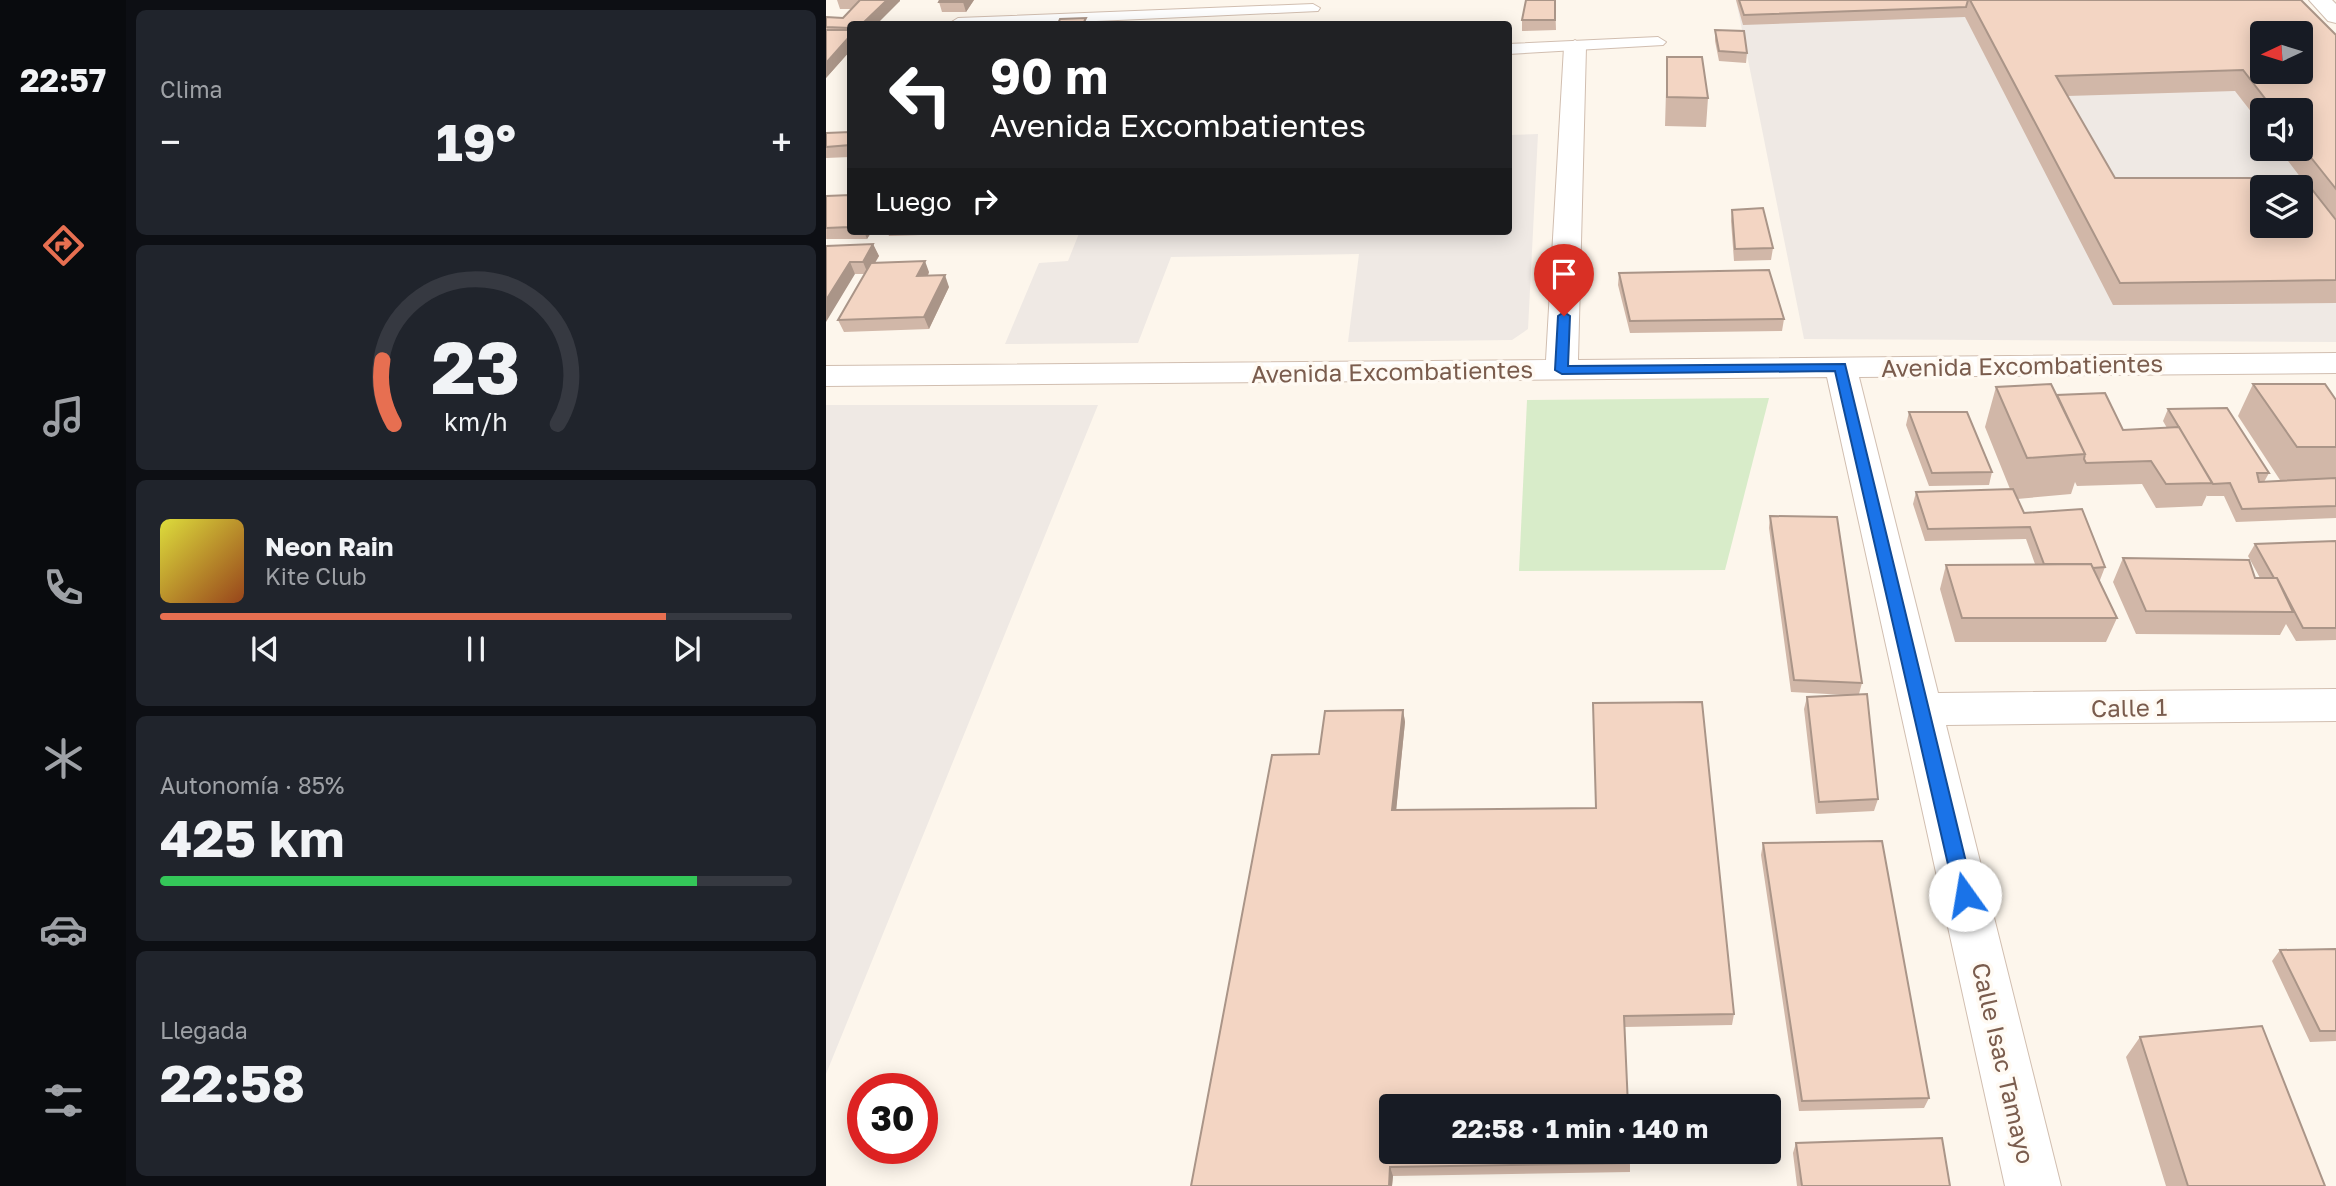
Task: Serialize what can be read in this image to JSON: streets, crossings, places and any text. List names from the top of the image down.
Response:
{
  "streets": {
    "street": ["Avenida Excombatientes", "Calle 1", "Calle Isac Tamayo"]
  },
  "crossings": [
    ["Avenida Excombatientes", "Calle Isac Tamayo"],
    ["Calle 1", "Calle Isac Tamayo"]
  ],
  "north": "left",
  "page": {
    "tabs": "22:57",
    "tile": [
      "Clima",
      ["Autonomía · 85%", "425 km"],
      ["Llegada", "22:58"]
    ],
    "turn": ["90 m", "Avenida Excombatientes"],
    "heat": ["−", "19°", "+"],
    "then": "Luego",
    "song": ["Neon Rain", "Kite Club"],
    "limit": "30",
    "trip": "22:58 · 1 min · 140 m",
    "gauge": ["23", "km/h"]
  }
}
